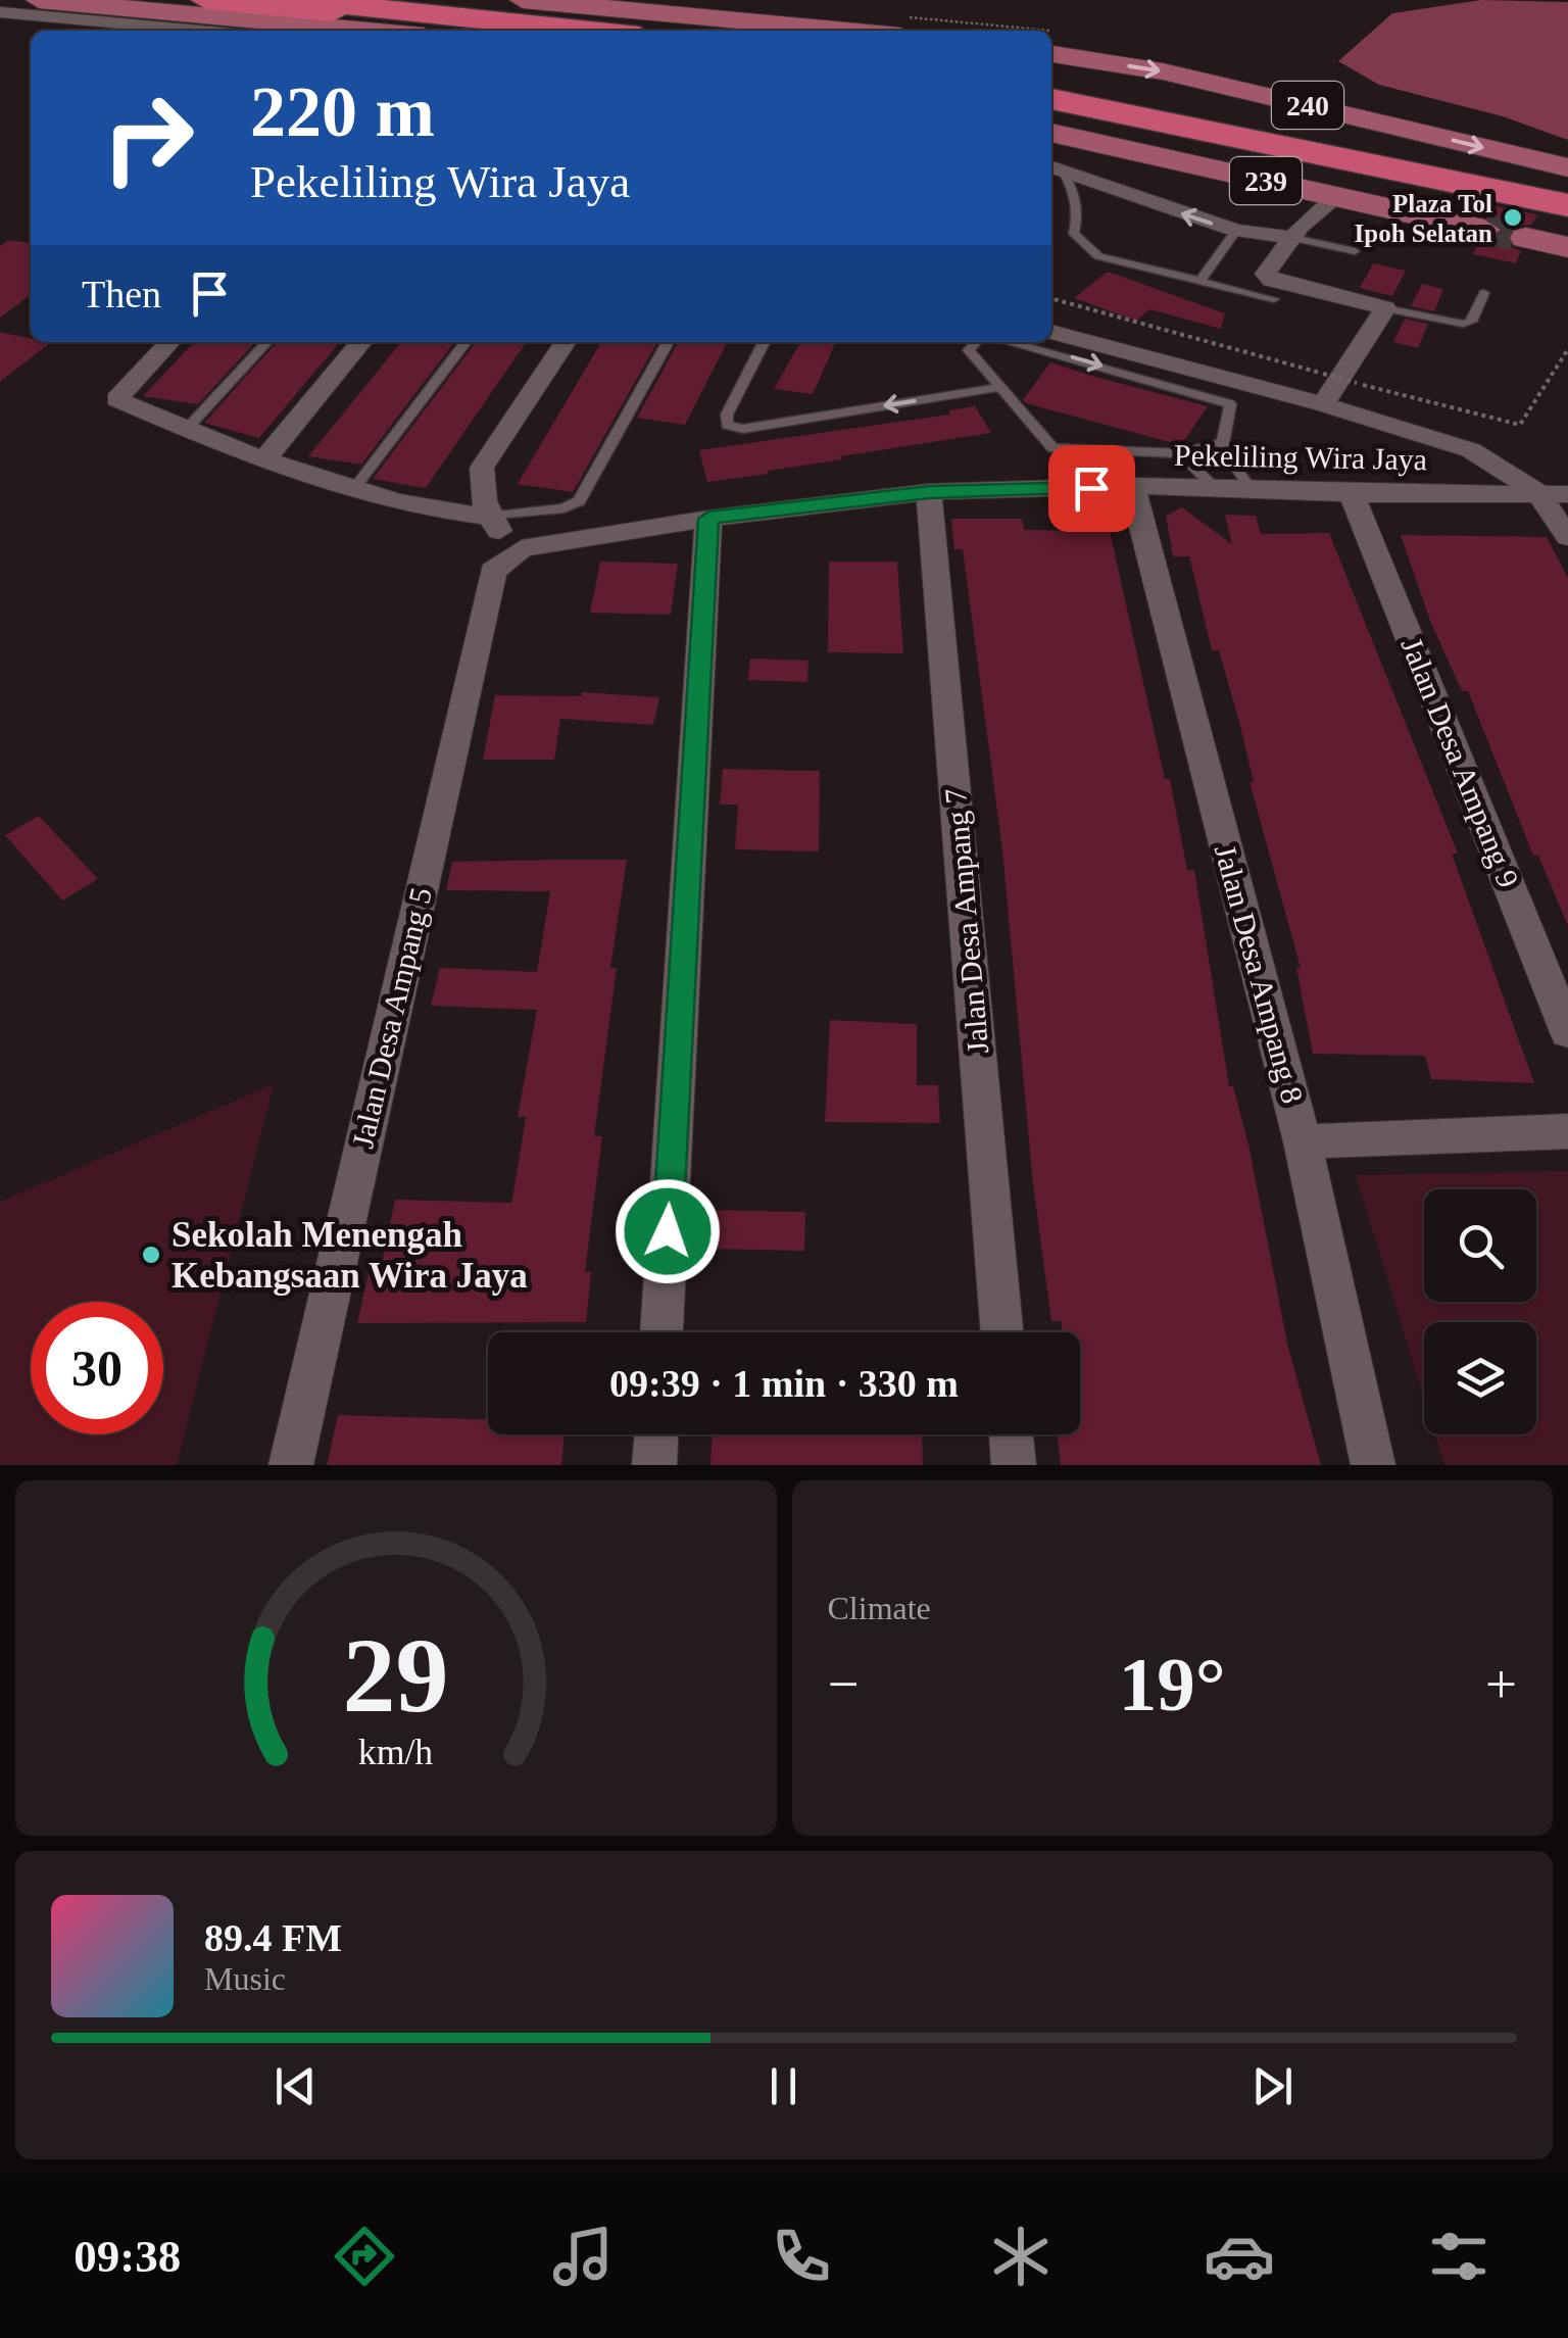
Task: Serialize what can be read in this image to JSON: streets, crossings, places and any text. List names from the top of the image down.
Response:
{
  "streets": {
    "main road": ["240", "239"],
    "street": [
      "Pekeliling Wira Jaya",
      "Jalan Desa Ampang 9",
      "Jalan Desa Ampang 7",
      "Jalan Desa Ampang 8",
      "Jalan Desa Ampang 5"
    ]
  },
  "crossings": [
    ["Pekeliling Wira Jaya", "Jalan Desa Ampang 9"],
    ["Pekeliling Wira Jaya", "Jalan Desa Ampang 7"],
    ["Pekeliling Wira Jaya", "Jalan Desa Ampang 8"],
    ["Pekeliling Wira Jaya", "Jalan Desa Ampang 5"]
  ],
  "places": ["Plaza Tol Ipoh Selatan", "Sekolah Menengah Kebangsaan Wira Jaya"],
  "page": {
    "turn": ["220 m", "Pekeliling Wira Jaya"],
    "then": "Then",
    "limit": "30",
    "trip": "09:39 · 1 min · 330 m",
    "tile": "Climate",
    "heat": ["−", "19°", "+"],
    "song": ["89.4 FM", "Music"],
    "tabs": "09:38",
    "gauge": ["29", "km/h"]
  }
}
